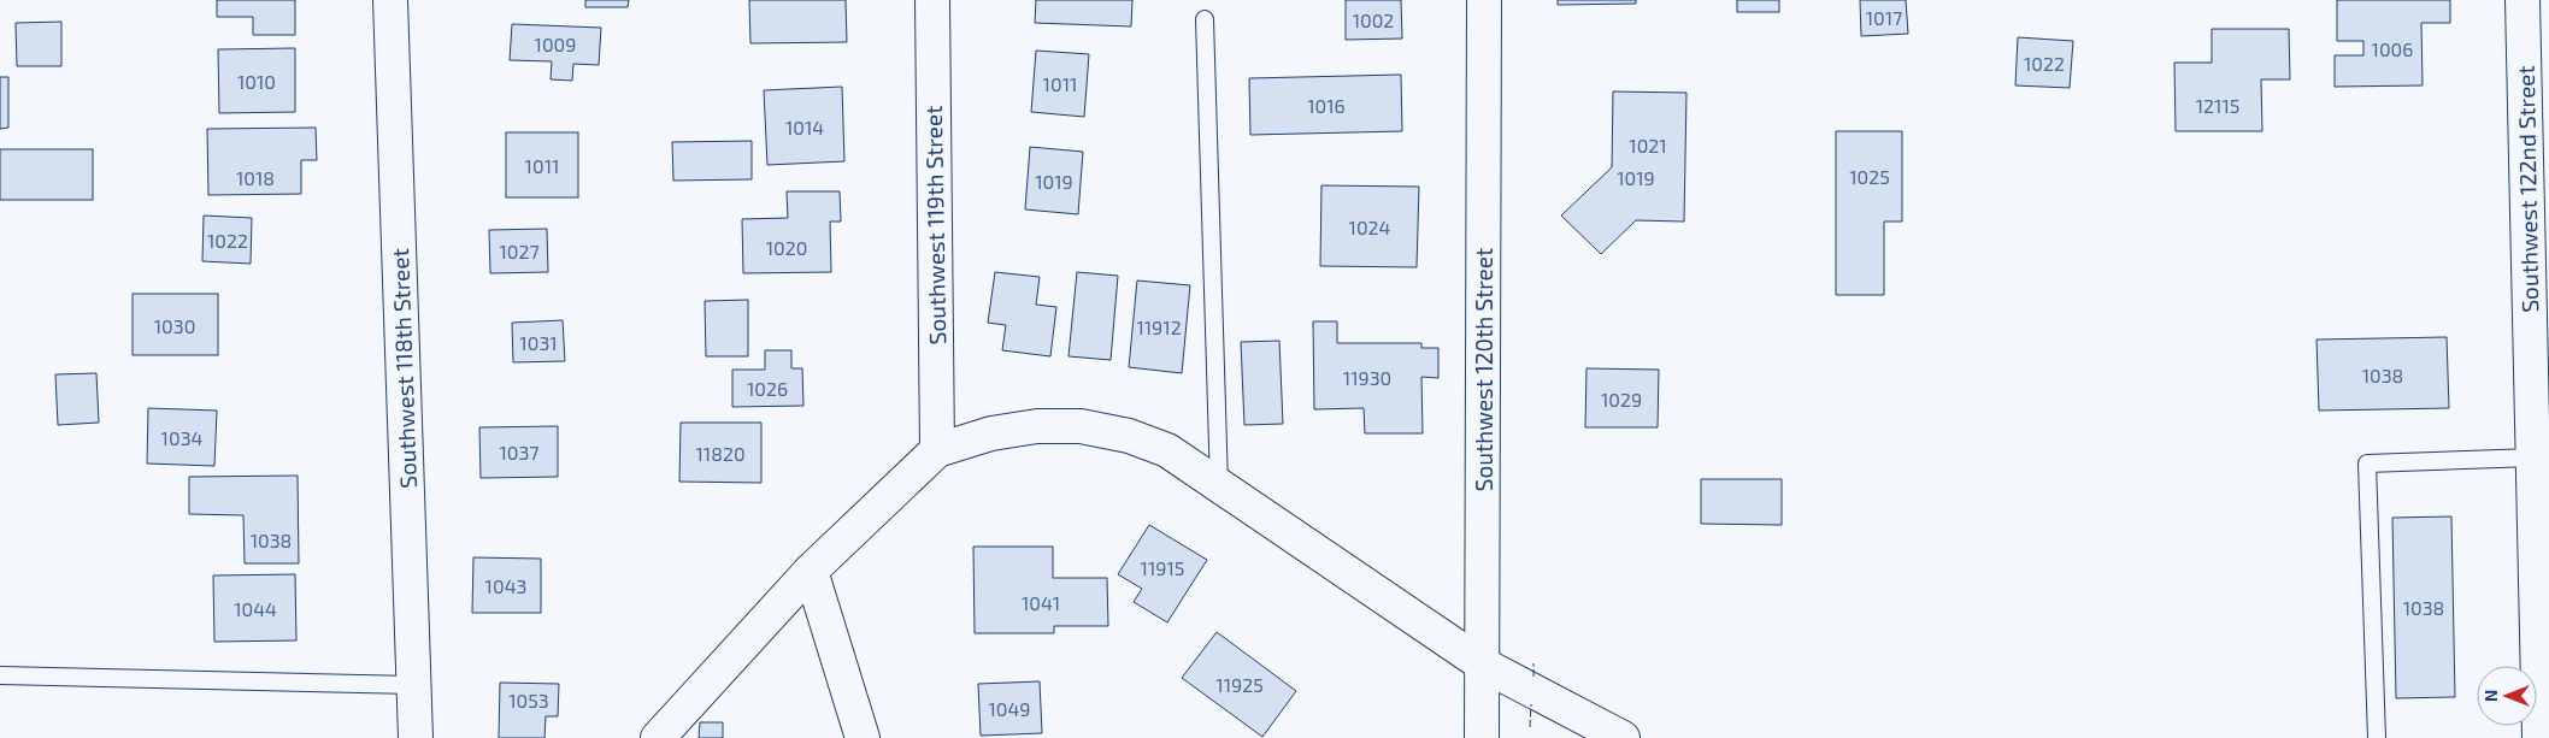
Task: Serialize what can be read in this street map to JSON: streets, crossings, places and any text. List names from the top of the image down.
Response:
{
  "streets": {
    "street": [
      "Southwest 122nd Street",
      "Southwest 119th Street",
      "Southwest 118th Street",
      "Southwest 120th Street"
    ]
  },
  "house_numbers": [
    "1017",
    "1002",
    "1009",
    "1006",
    "1022",
    "1010",
    "1011",
    "1016",
    "12115",
    "1014",
    "1021",
    "1011",
    "1025",
    "1018",
    "1019",
    "1019",
    "1024",
    "1022",
    "1020",
    "1027",
    "1030",
    "11912",
    "1031",
    "1038",
    "11930",
    "1026",
    "1029",
    "1034",
    "1037",
    "11820",
    "1038",
    "11915",
    "1043",
    "1041",
    "1038",
    "1044",
    "11925",
    "1053",
    "1049"
  ],
  "north": "left"
}
